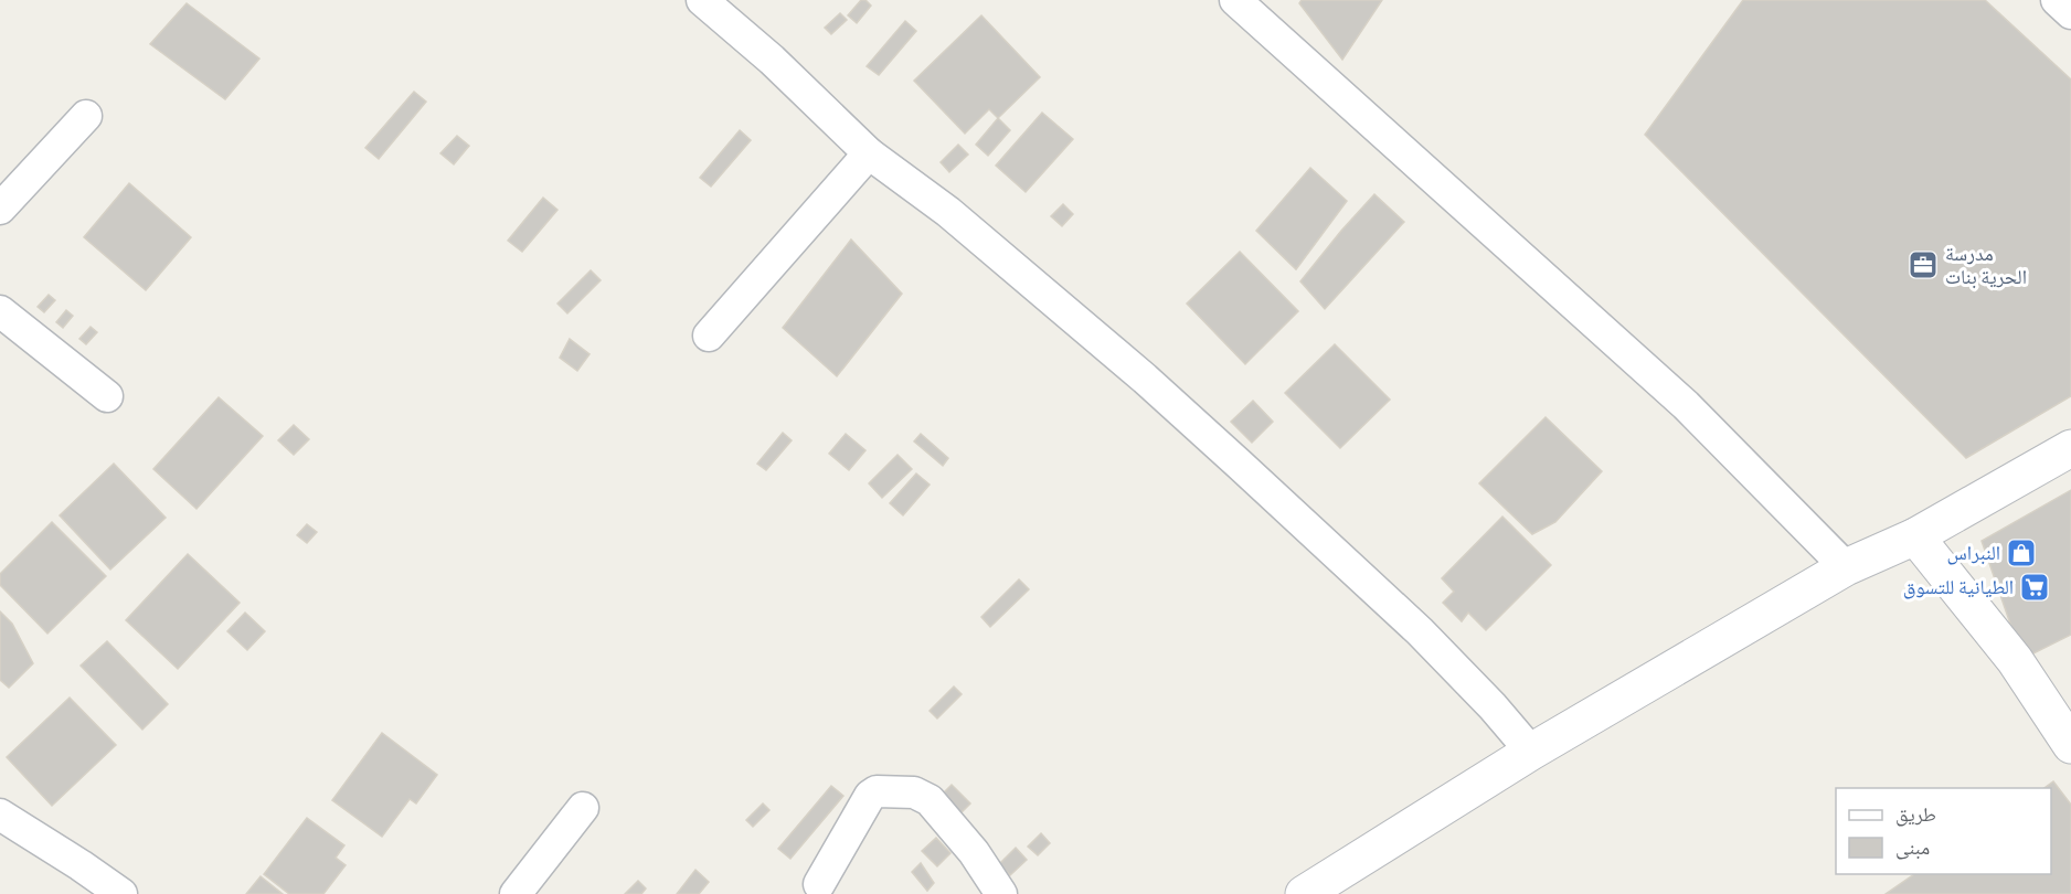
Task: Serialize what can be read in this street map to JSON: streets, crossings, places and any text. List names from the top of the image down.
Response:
{
  "places": {
    "office": ["مدرسة الحرية بنات"],
    "shop": ["النبراس"],
    "supermarket": ["الطيانية للتسوق"]
  },
  "legend": ["طريق", "مبنى"]
}
